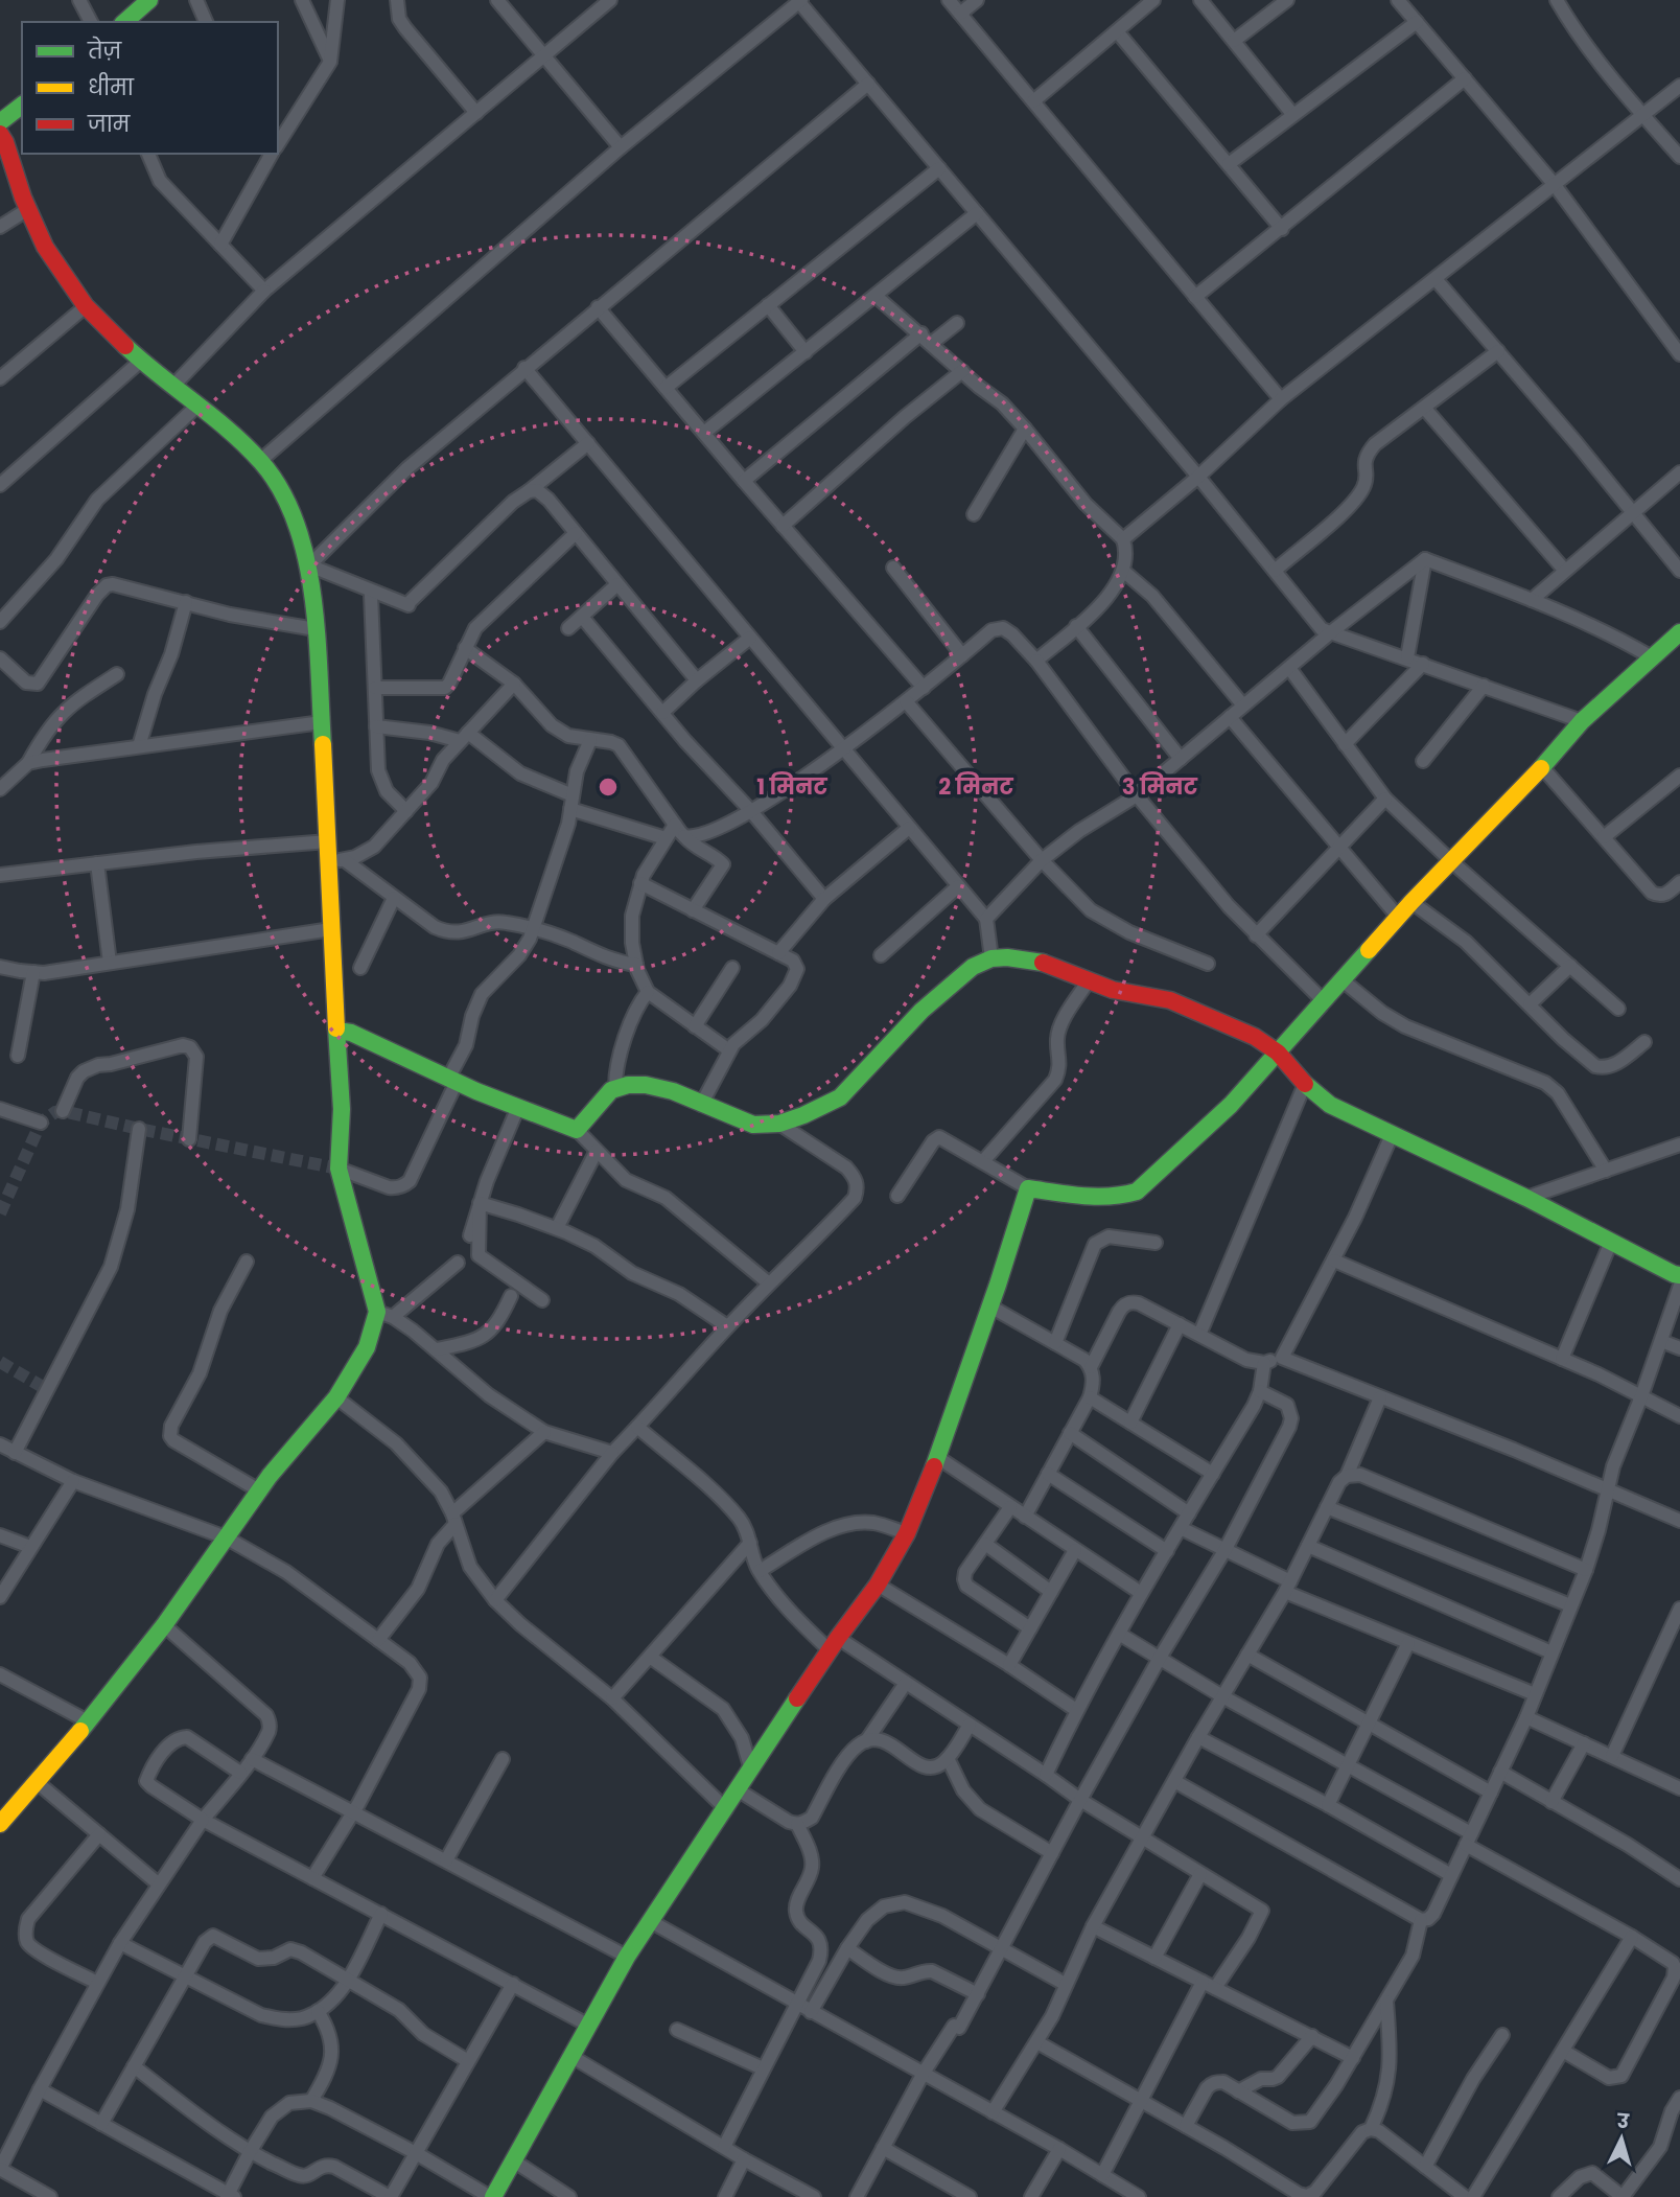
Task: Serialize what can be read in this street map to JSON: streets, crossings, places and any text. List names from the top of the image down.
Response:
{
  "legend": ["तेज़", "धीमा", "जाम"],
  "north": "top",
  "rings": ["1 मिनट", "2 मिनट", "3 मिनट"]
}
